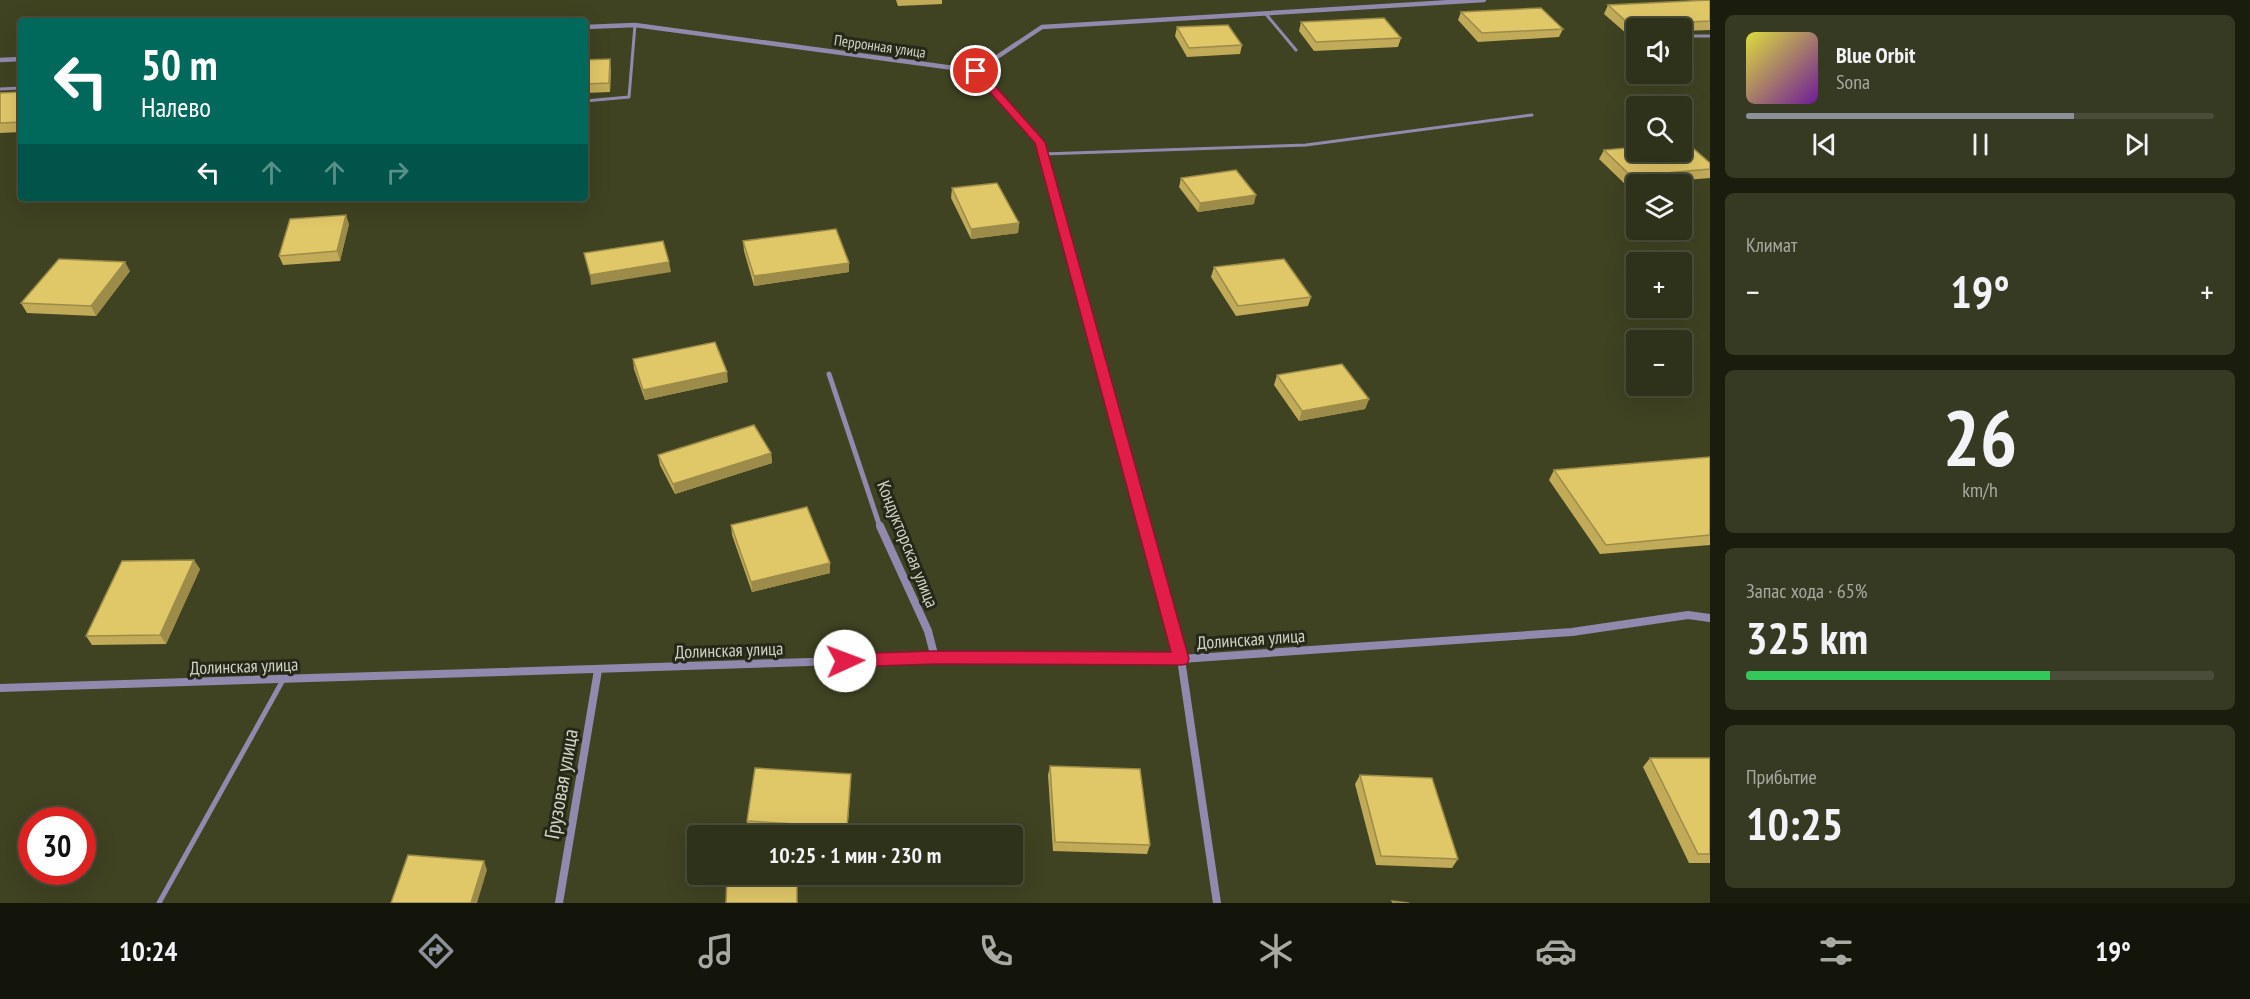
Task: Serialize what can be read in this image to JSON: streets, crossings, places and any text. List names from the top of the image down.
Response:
{
  "streets": {
    "street": [
      "Перронная улица",
      "Кондукторская улица",
      "Долинская улица",
      "Грузовая улица"
    ]
  },
  "crossings": [
    ["Кондукторская улица", "Долинская улица"],
    ["Долинская улица", "Грузовая улица"]
  ],
  "page": {
    "map_buttons": ["+", "−"],
    "turn": ["50 m", "Налево"],
    "song": ["Blue Orbit", "Sona"],
    "tile": [
      "Климат",
      ["26", "km/h"],
      ["Запас хода · 65%", "325 km"],
      ["Прибытие", "10:25"]
    ],
    "heat": ["−", "19°", "+"],
    "limit": "30",
    "trip": "10:25 · 1 мин · 230 m",
    "tabs": ["10:24", "19°"]
  }
}
